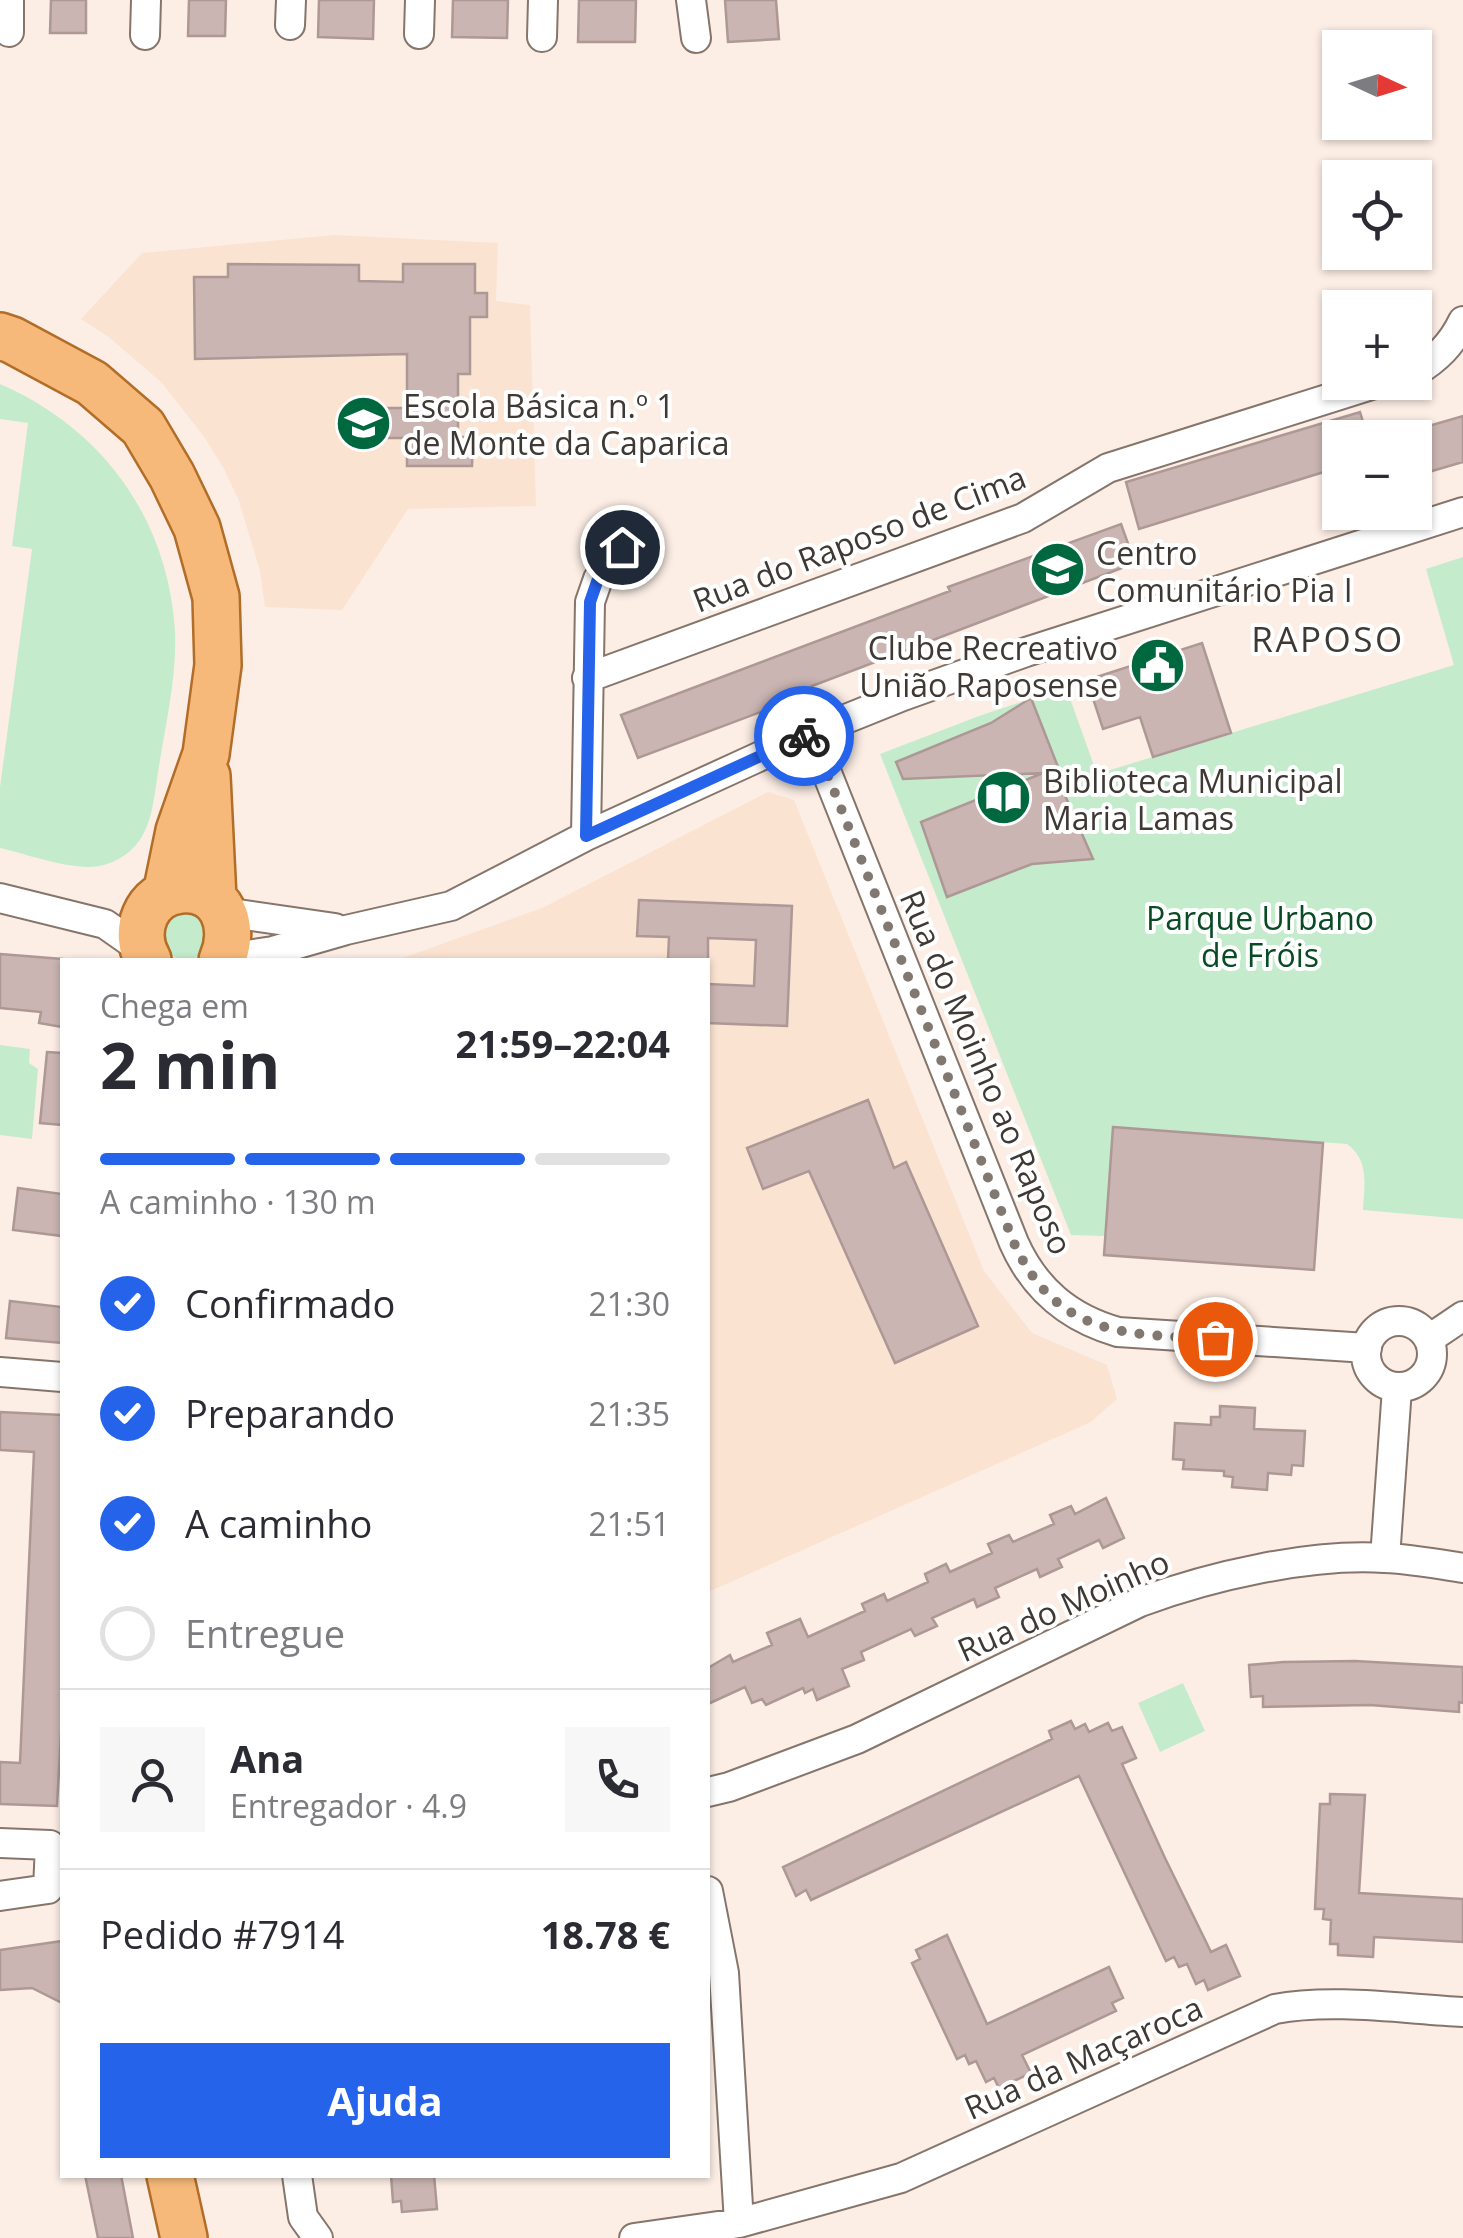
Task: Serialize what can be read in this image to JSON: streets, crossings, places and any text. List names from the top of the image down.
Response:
{
  "streets": {
    "street": [
      "Rua do Raposo de Cima",
      "Rua do Moinho ao Raposo",
      "Rua do Moinho",
      "Rua da Maçaroca"
    ]
  },
  "districts": ["RAPOSO"],
  "parks": ["Parque Urbano de Fróis"],
  "places": {
    "school or university": ["Escola Básica n.º 1 de Monte da Caparica", "Centro Comunitário Pia I"],
    "public building": ["Clube Recreativo União Raposense"],
    "library": ["Biblioteca Municipal Maria Lamas"]
  },
  "north": "right",
  "page": {
    "map_buttons": ["+", "−"],
    "heading": ["2 min", "Chega em", "21:59–22:04"],
    "panel": [
      "Ana",
      "Entregador · 4.9",
      "Pedido #7914",
      "18.78 €"
    ],
    "bar": "A caminho · 130 m",
    "list": [
      ["Confirmado", "21:30"],
      ["Preparando", "21:35"],
      ["A caminho", "21:51"],
      "Entregue"
    ],
    "buttons": "Ajuda"
  }
}
